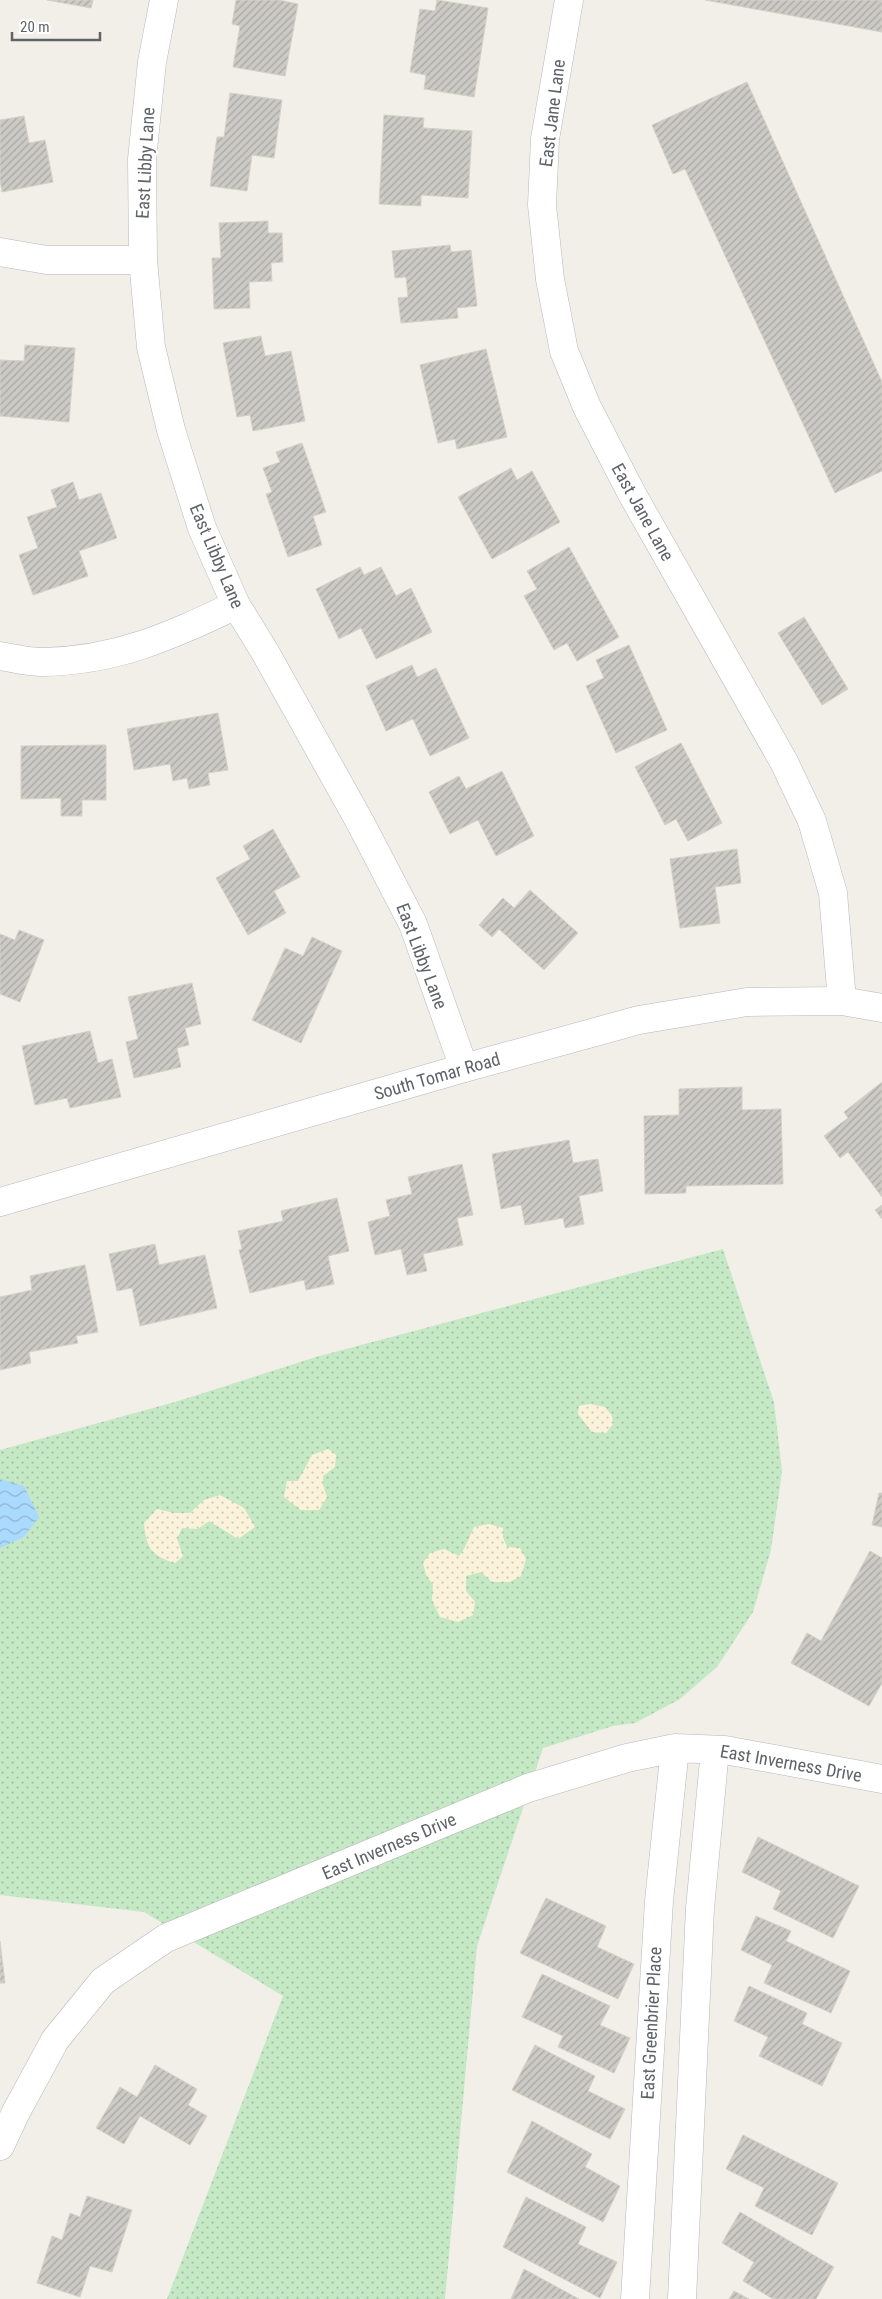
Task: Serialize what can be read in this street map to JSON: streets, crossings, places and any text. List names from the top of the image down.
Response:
{
  "streets": {
    "street": [
      "East Jane Lane",
      "East Libby Lane",
      "South Tomar Road",
      "East Inverness Drive",
      "East Greenbrier Place"
    ]
  },
  "crossings": [
    ["East Jane Lane", "South Tomar Road"],
    ["East Libby Lane", "South Tomar Road"],
    ["East Inverness Drive", "East Greenbrier Place"]
  ],
  "scale_bar": "20 m"
}
